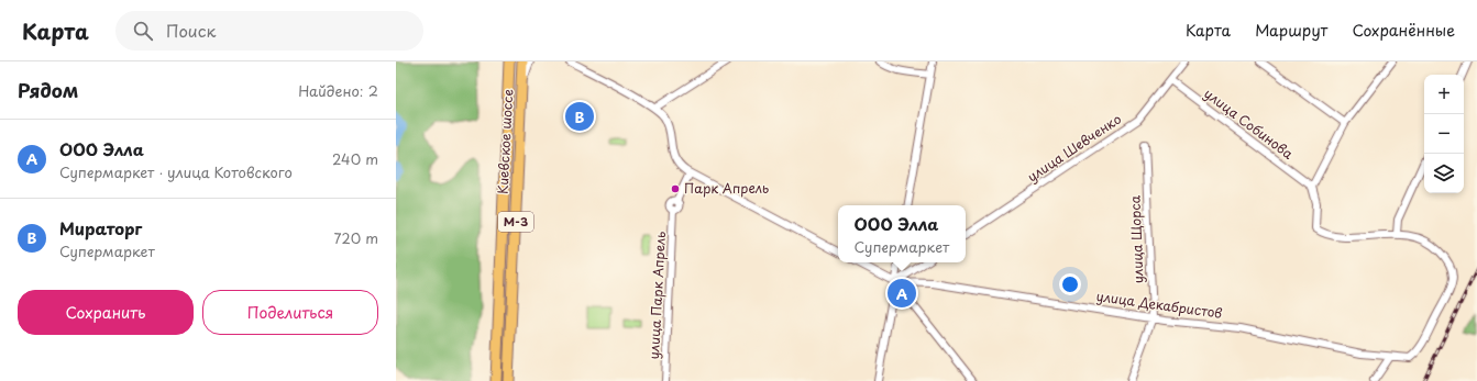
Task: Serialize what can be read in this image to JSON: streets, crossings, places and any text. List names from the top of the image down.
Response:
{
  "streets": {
    "highway": ["Киевское шоссе", "М-3"],
    "street": [
      "улица Собинова",
      "улица Шевченко",
      "улица Щорса",
      "улица Парк Апрель",
      "улица Декабристов"
    ]
  },
  "crossings": [
    ["улица Собинова", "улица Шевченко"],
    ["улица Щорса", "улица Декабристов"]
  ],
  "places": ["Парк Апрель"],
  "page": {
    "header": "Карта",
    "search": "Поиск",
    "nav": ["Карта", "Маршрут", "Сохранённые"],
    "heading": ["Рядом", "Найдено: 2"],
    "map_buttons": ["+", "−"],
    "pins": ["B", "A"],
    "list": [
      {
        "mark": "A",
        "name": "ООО Элла",
        "note": "Супермаркет · улица Котовского",
        "value": "240 m"
      },
      {
        "mark": "B",
        "name": "Мираторг",
        "note": "Супермаркет",
        "value": "720 m"
      }
    ],
    "popup": ["ООО Элла", "Супермаркет"],
    "buttons": ["Сохранить", "Поделиться"]
  }
}
